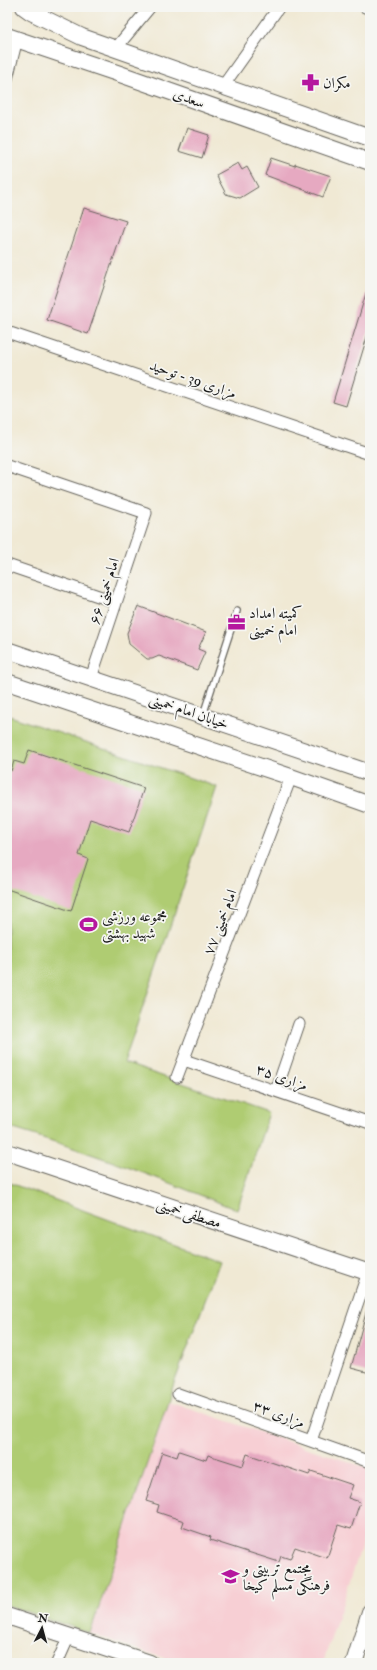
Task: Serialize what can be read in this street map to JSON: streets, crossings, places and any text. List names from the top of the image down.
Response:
{
  "streets": {
    "main road": ["سعدی", "خیابان امام خمینی", "مصطفی خمینی"],
    "street": [
      "مزاری 39 - توحید",
      "امام خمینی ۶۶",
      "امام خمینی ۷۷",
      "مزاری ۳۵",
      "مزاری ۳۳"
    ]
  },
  "crossings": [
    ["امام خمینی ۶۶", "خیابان امام خمینی"],
    ["خیابان امام خمینی", "امام خمینی ۷۷"],
    ["امام خمینی ۷۷", "مزاری ۳۵"]
  ],
  "places": {
    "pharmacy": ["مکران"],
    "office": ["کمیته امداد امام خمینی"],
    "sports": ["مجموعه ورزشی شهید بهشتی"],
    "school or university": ["مجتمع تربیتی و فرهنگی مسلم کیخا"]
  },
  "north": "top"
}
